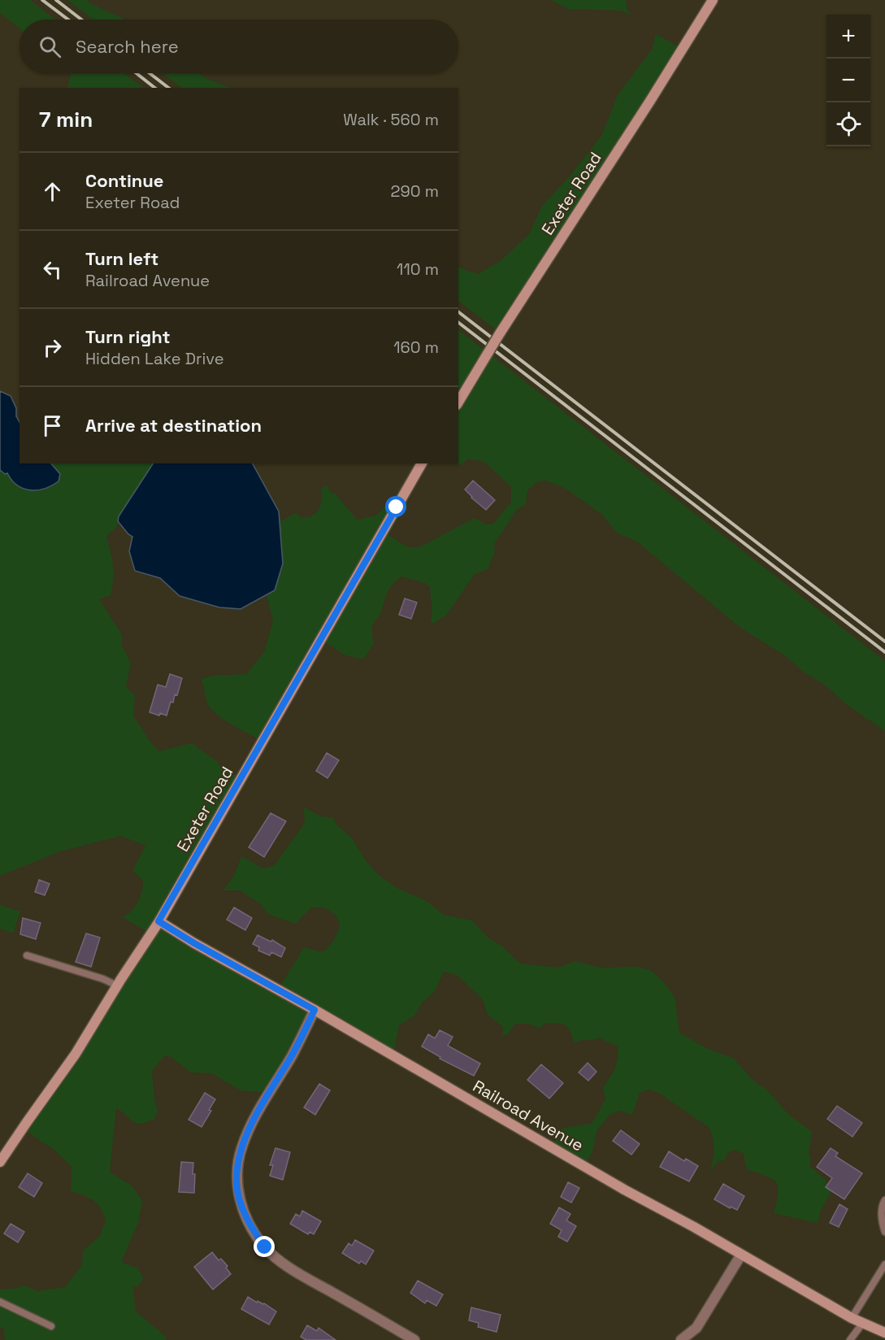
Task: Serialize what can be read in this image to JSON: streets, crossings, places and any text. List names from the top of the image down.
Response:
{
  "streets": {
    "street": ["Exeter Road", "Railroad Avenue"]
  },
  "crossings": [
    ["Exeter Road", "Railroad Avenue"]
  ],
  "page": {
    "map_buttons": ["+", "−"],
    "search": "Search here",
    "heading": ["7 min", "Walk · 560 m"],
    "list": [
      ["Continue", "Exeter Road", "290 m"],
      ["Turn left", "Railroad Avenue", "110 m"],
      ["Turn right", "Hidden Lake Drive", "160 m"],
      "Arrive at destination"
    ]
  }
}
